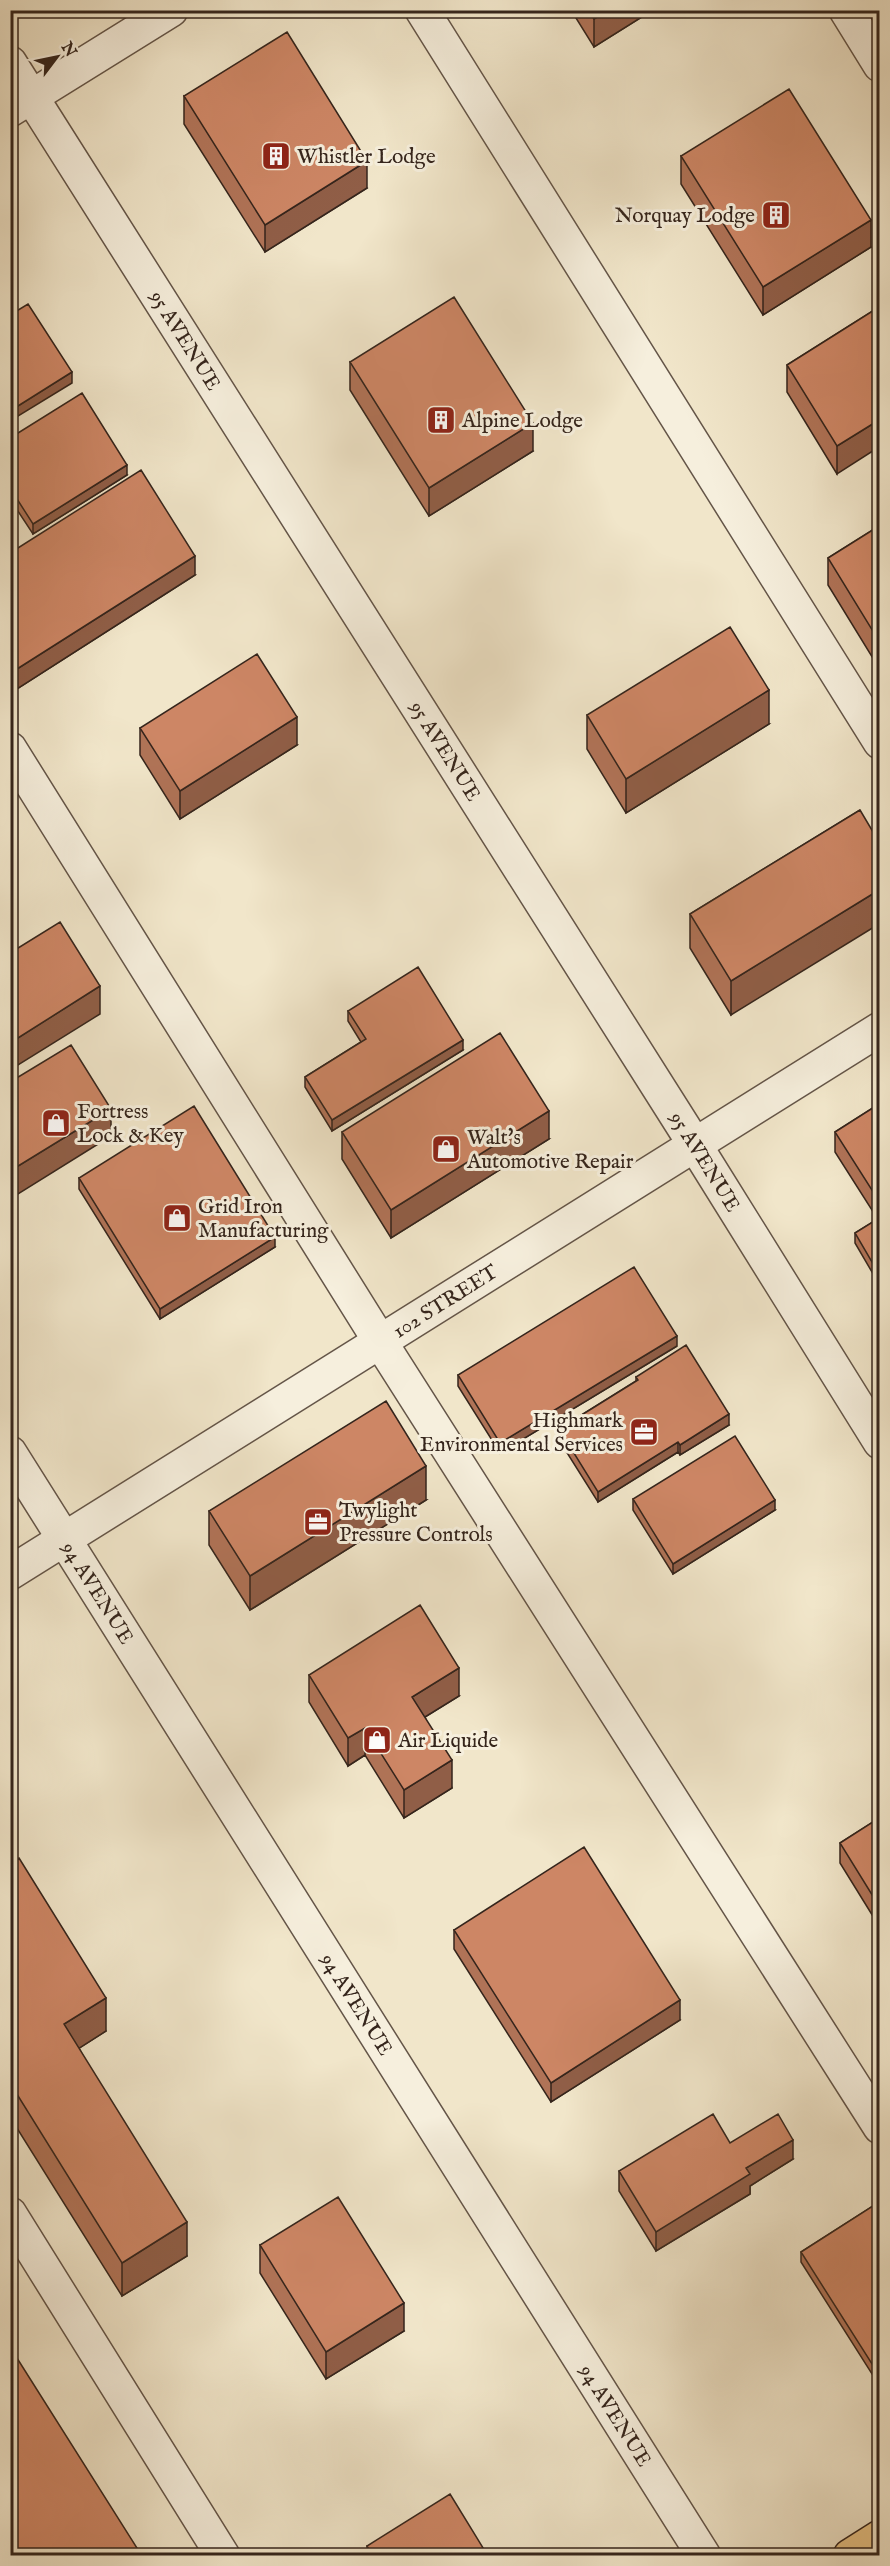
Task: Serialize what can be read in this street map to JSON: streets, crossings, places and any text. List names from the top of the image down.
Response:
{
  "streets": {
    "street": ["95 AVENUE", "102 STREET", "94 AVENUE"]
  },
  "crossings": [
    ["95 AVENUE", "102 STREET"],
    ["102 STREET", "94 AVENUE"]
  ],
  "places": {
    "building": ["Whistler Lodge", "Norquay Lodge", "Alpine Lodge"],
    "shop": [
      "Fortress Lock & Key",
      "Walt's Automotive Repair",
      "Grid Iron Manufacturing",
      "Air Liquide"
    ],
    "office": ["Highmark Environmental Services", "Twylight Pressure Controls"]
  },
  "north": "top right"
}
